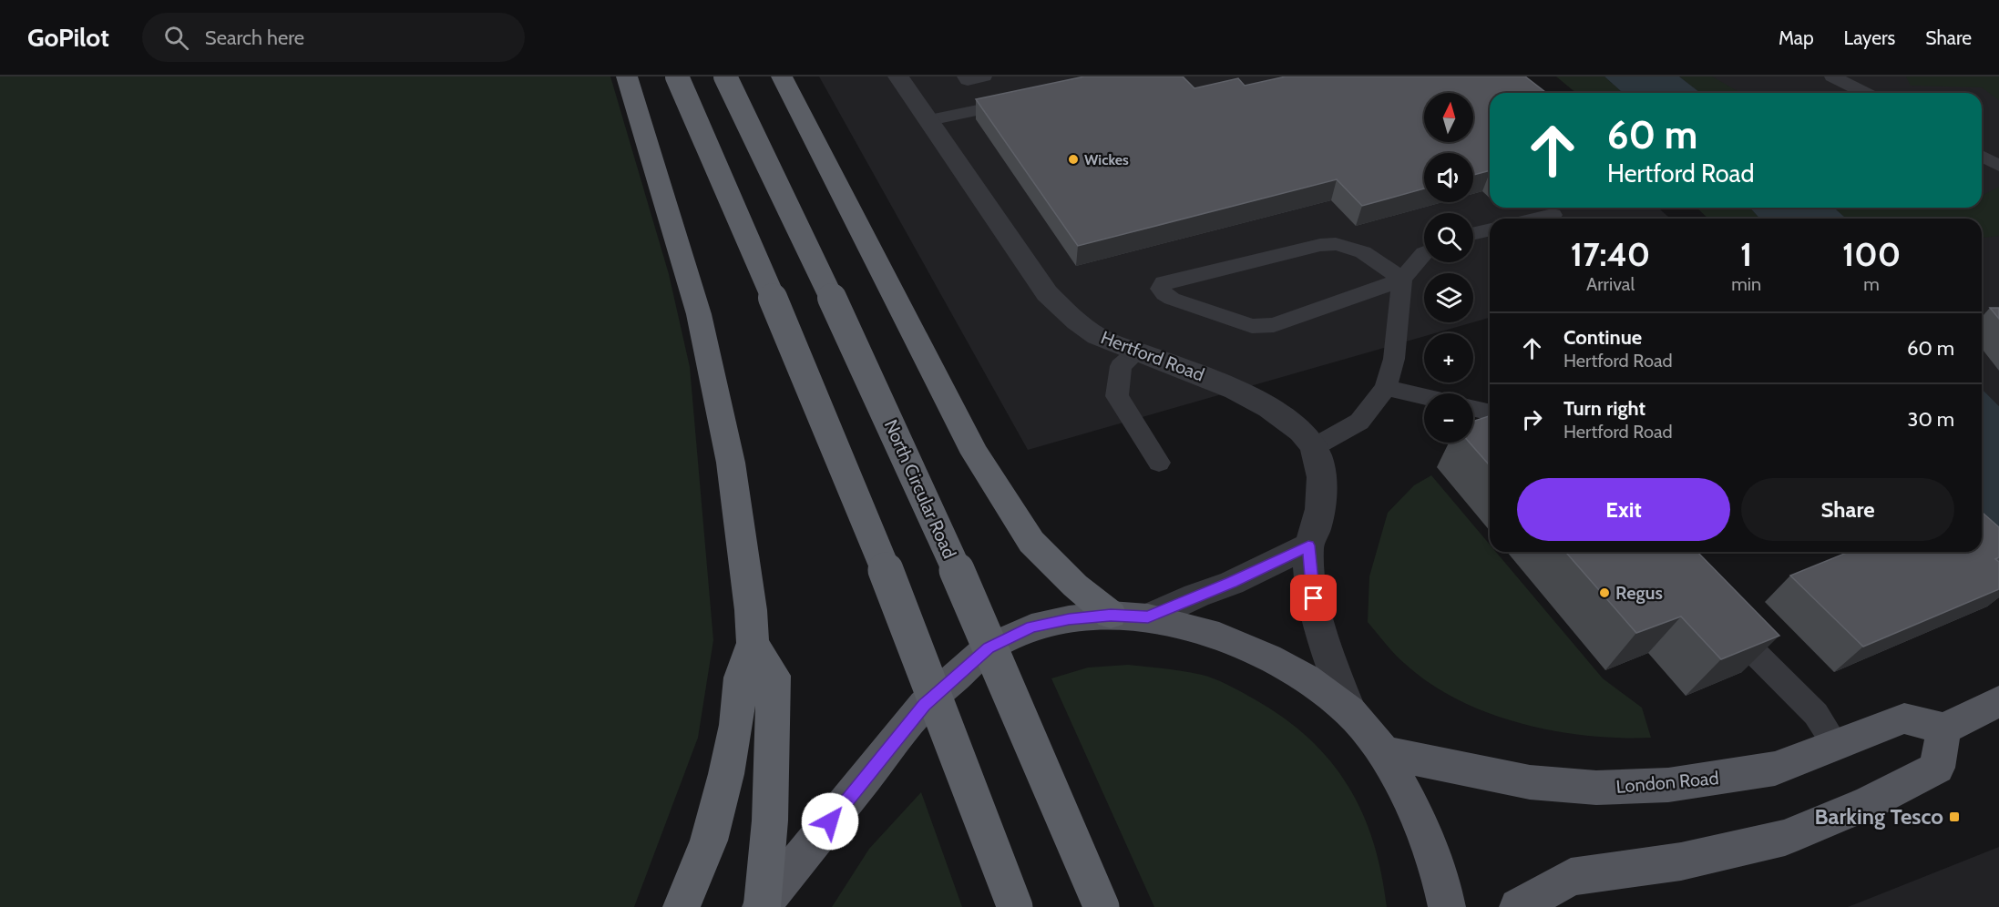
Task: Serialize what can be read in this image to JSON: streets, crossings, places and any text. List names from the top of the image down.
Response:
{
  "streets": {
    "highway": ["North Circular Road"],
    "main road": ["London Road"],
    "street": ["Hertford Road"]
  },
  "places": {
    "other": ["Wickes", "Regus"],
    "transit": ["Barking Tesco"]
  },
  "north": "top",
  "page": {
    "header": "GoPilot",
    "search": "Search here",
    "nav": ["Map", "Layers", "Share"],
    "map_buttons": ["+", "−"],
    "turn": ["60 m", "Hertford Road"],
    "eta": [
      "17:40",
      "Arrival",
      "1",
      "min",
      "100",
      "m"
    ],
    "list": [
      {
        "name": "Continue",
        "note": "Hertford Road",
        "value": "60 m"
      },
      {
        "name": "Turn right",
        "note": "Hertford Road",
        "value": "30 m"
      }
    ],
    "buttons": ["Exit", "Share"]
  }
}
